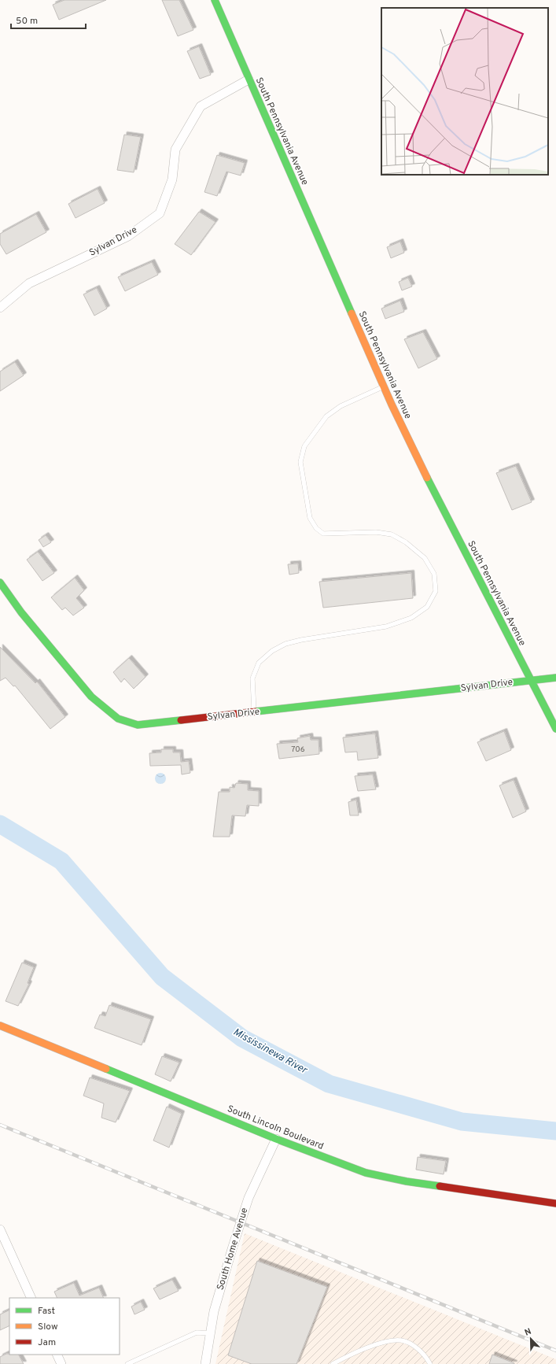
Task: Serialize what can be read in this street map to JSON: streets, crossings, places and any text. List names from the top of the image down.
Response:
{
  "streets": {
    "street": [
      "South Pennsylvania Avenue",
      "Sylvan Drive",
      "South Lincoln Boulevard",
      "South Home Avenue"
    ]
  },
  "crossings": [
    ["South Pennsylvania Avenue", "Sylvan Drive"],
    ["South Lincoln Boulevard", "South Home Avenue"]
  ],
  "water": ["Mississinewa River"],
  "house_numbers": ["706"],
  "legend": ["Fast", "Slow", "Jam"],
  "scale_bar": "50 m",
  "north": "top left"
}
